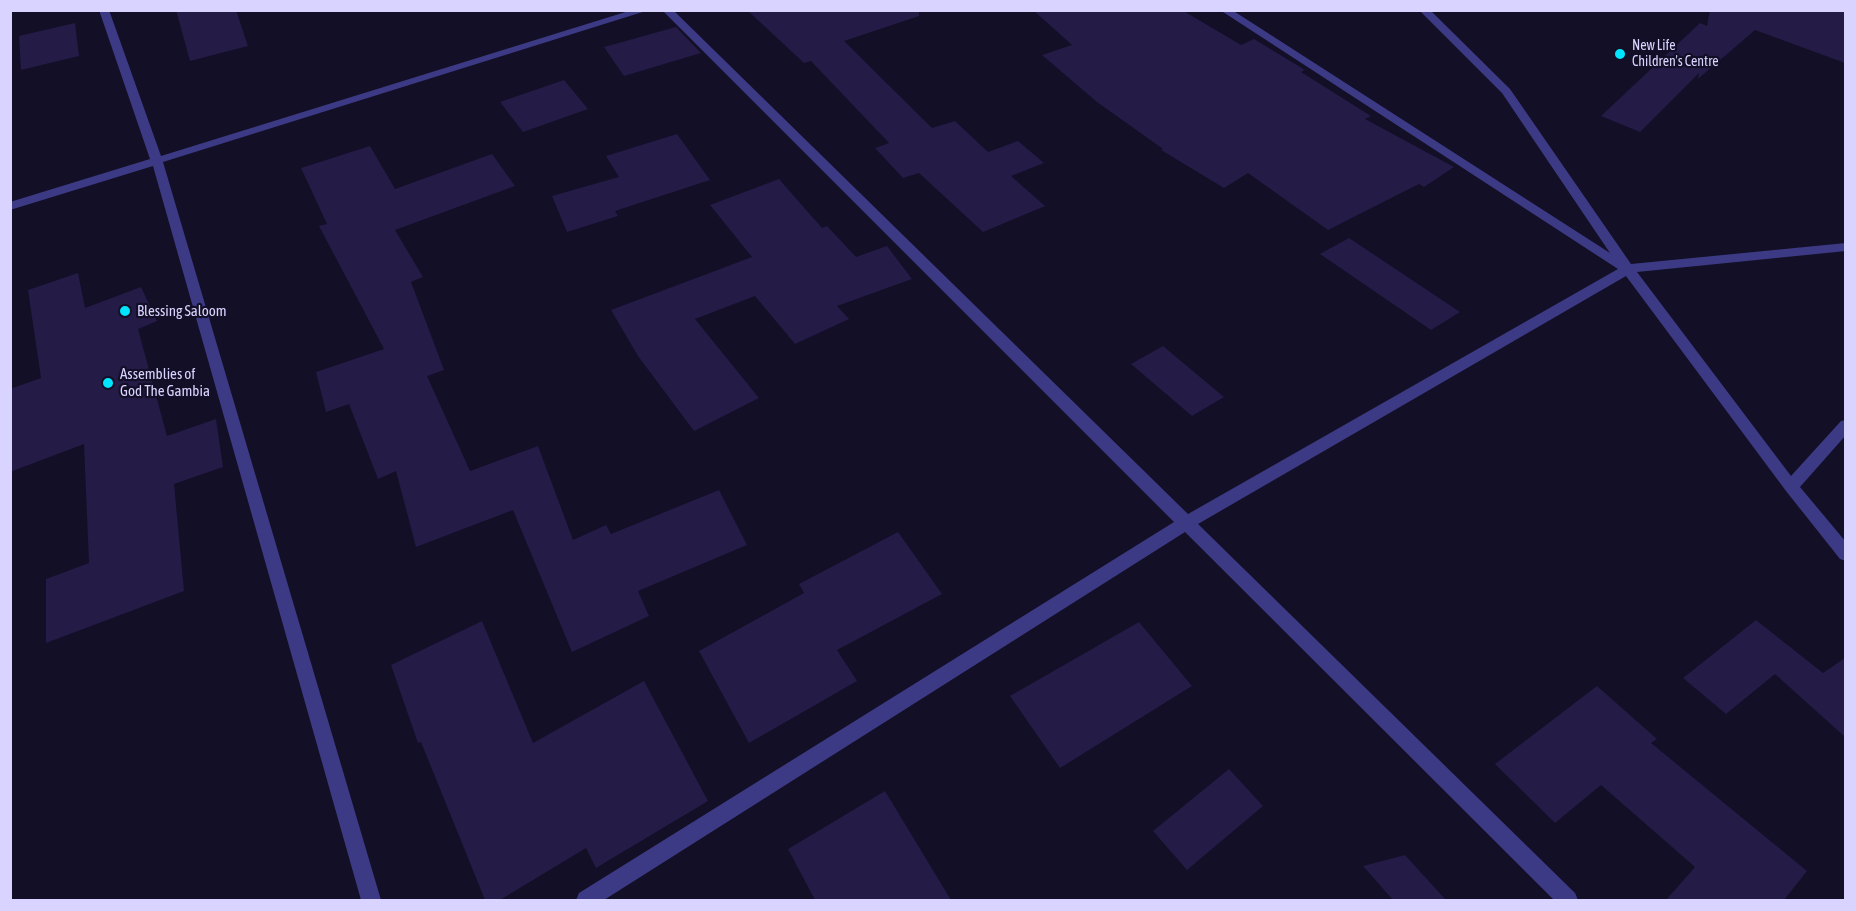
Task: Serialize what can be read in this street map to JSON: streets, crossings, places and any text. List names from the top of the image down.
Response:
{
  "places": ["New Life Children's Centre", "Blessing Saloom", "Assemblies of God The Gambia"]
}
